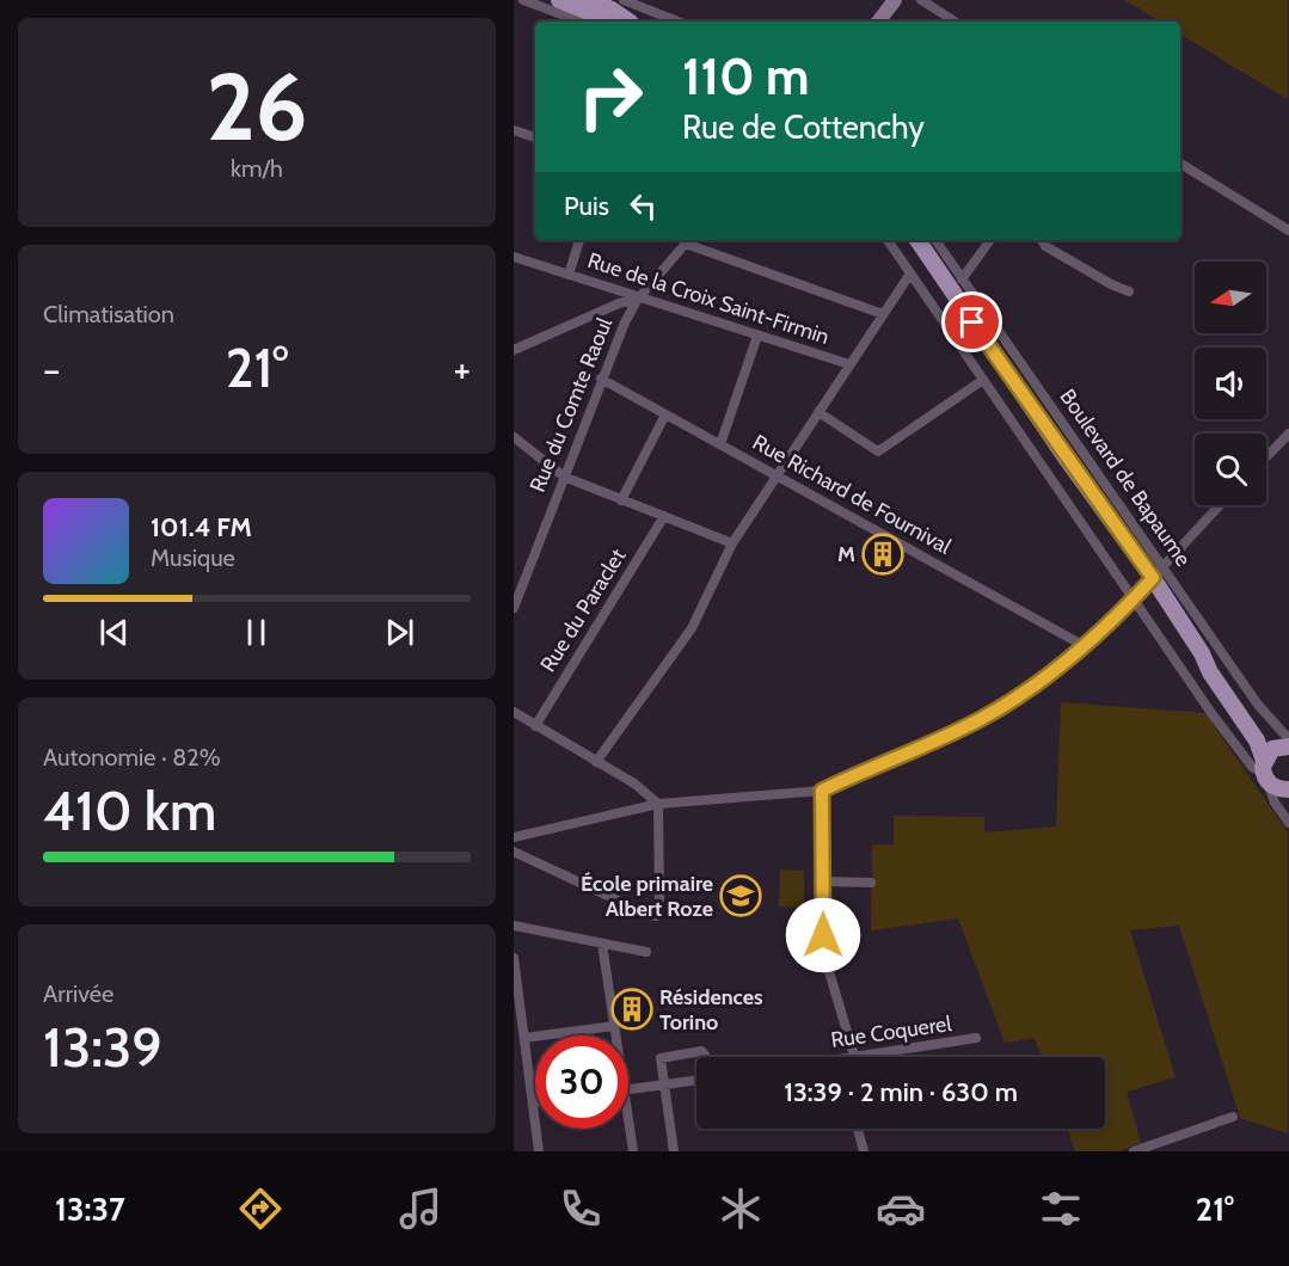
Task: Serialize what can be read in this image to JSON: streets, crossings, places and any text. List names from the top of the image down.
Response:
{
  "streets": {
    "main road": ["Boulevard de Bapaume"],
    "street": [
      "Rue de la Croix Saint-Firmin",
      "Rue du Comte Raoul",
      "Rue Richard de Fournival",
      "Rue du Paraclet",
      "Rue Coquerel"
    ]
  },
  "crossings": [
    ["Rue de la Croix Saint-Firmin", "Rue du Comte Raoul"],
    ["Rue du Comte Raoul", "Rue Richard de Fournival"]
  ],
  "places": {
    "building": ["M", "Résidences Torino"],
    "school or university": ["École primaire Albert Roze"]
  },
  "north": "left",
  "page": {
    "tile": [
      ["26", "km/h"],
      "Climatisation",
      ["Autonomie · 82%", "410 km"],
      ["Arrivée", "13:39"]
    ],
    "turn": ["110 m", "Rue de Cottenchy"],
    "then": "Puis",
    "heat": ["−", "21°", "+"],
    "song": ["101.4 FM", "Musique"],
    "limit": "30",
    "trip": "13:39 · 2 min · 630 m",
    "tabs": ["13:37", "21°"]
  }
}
